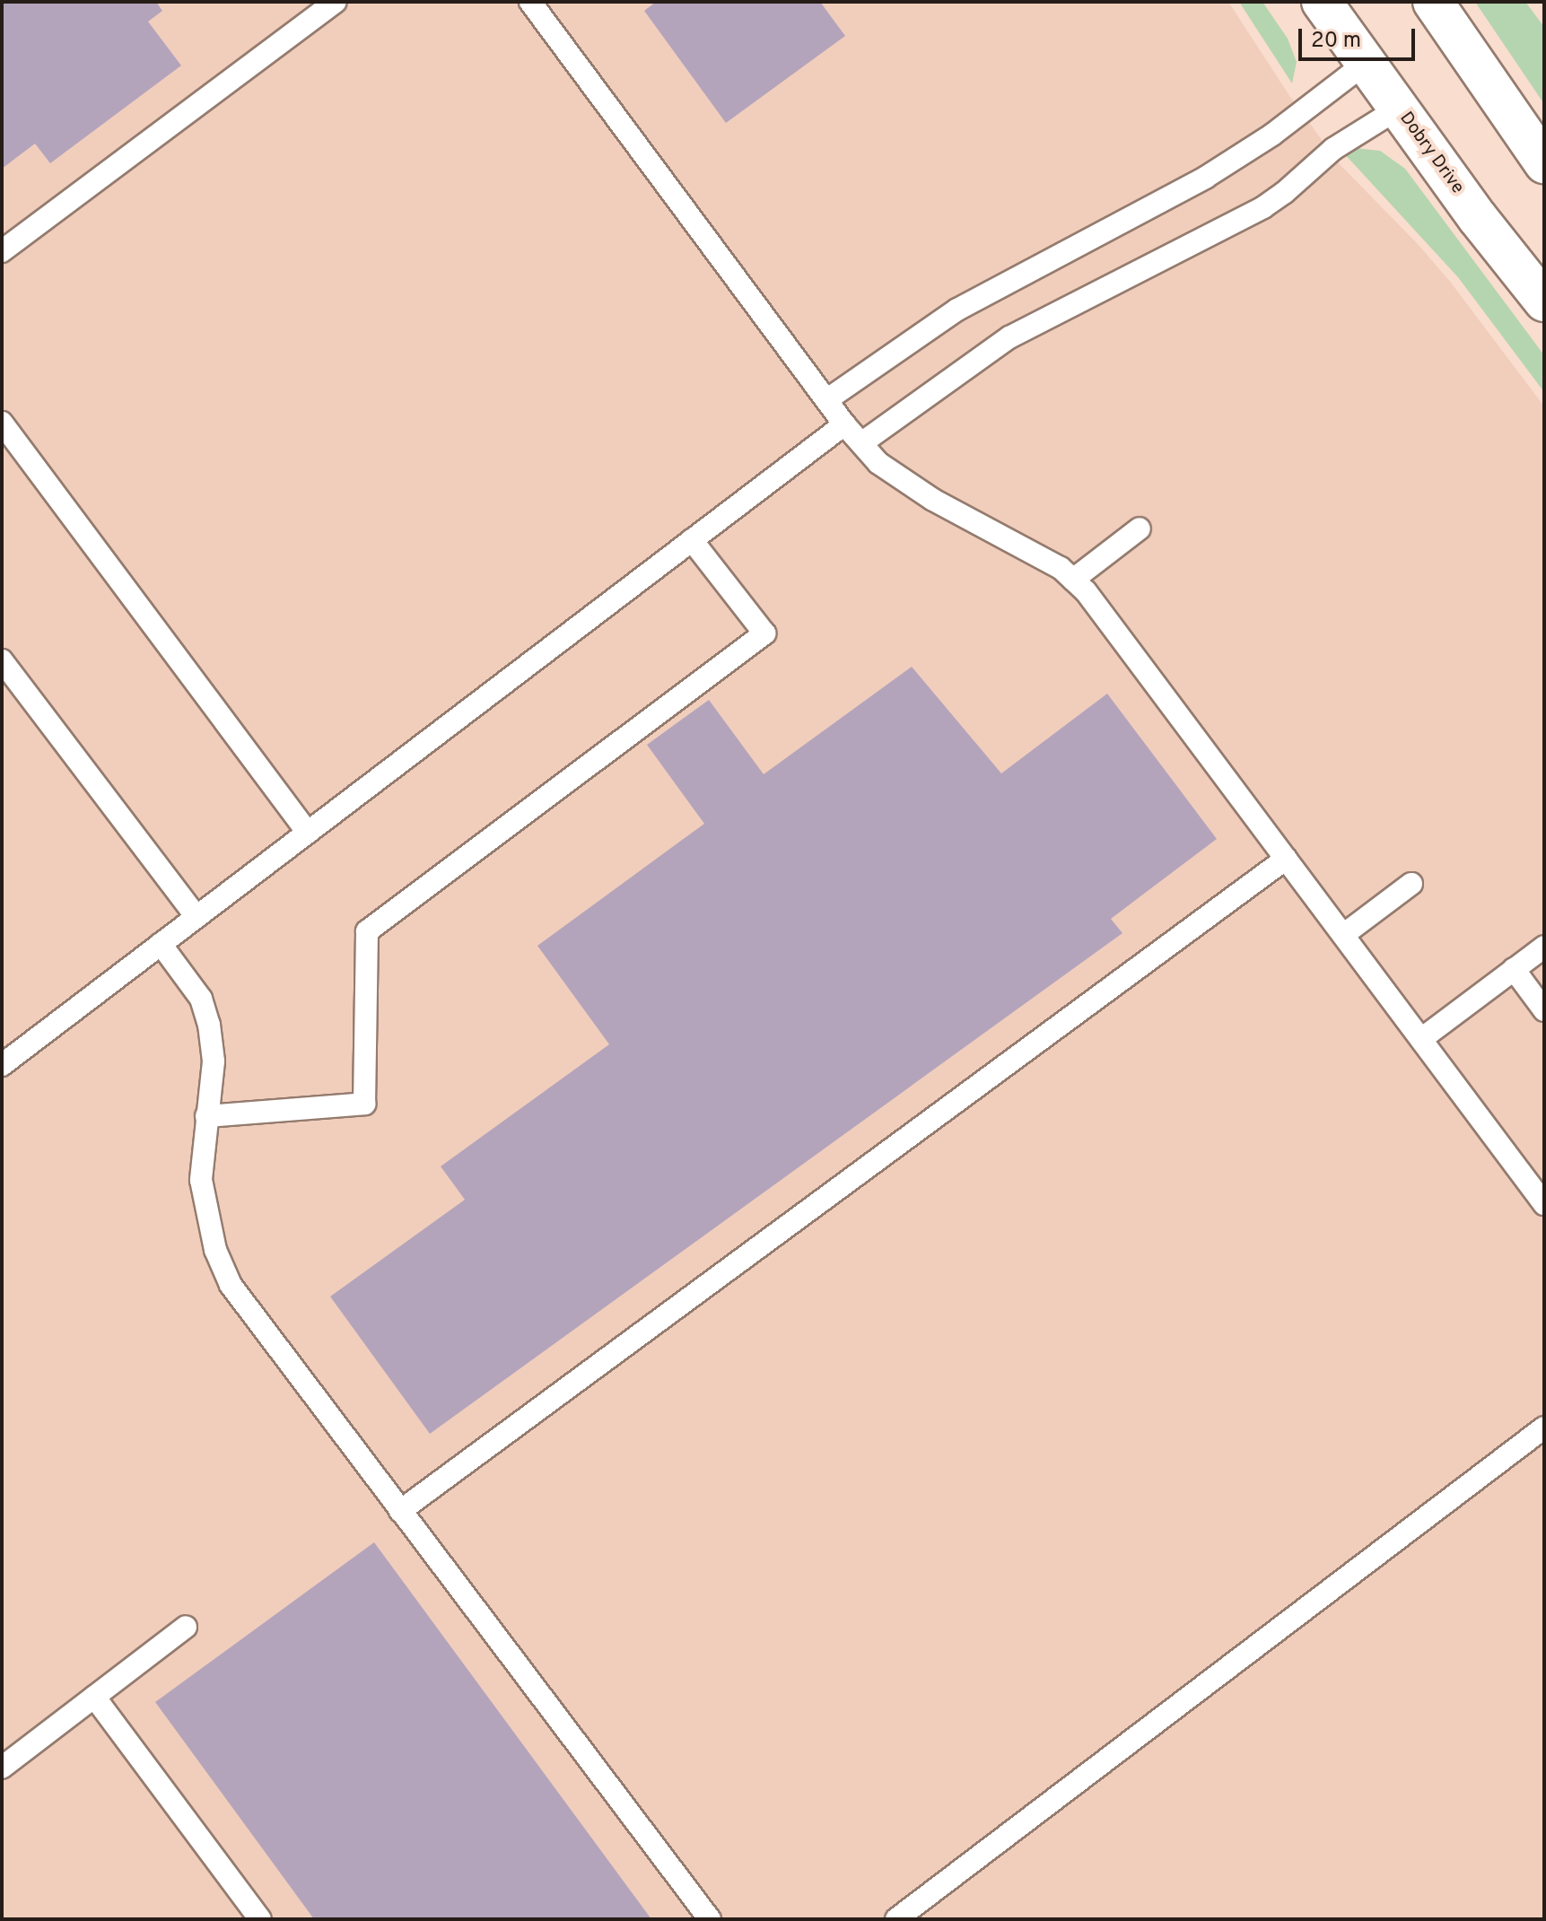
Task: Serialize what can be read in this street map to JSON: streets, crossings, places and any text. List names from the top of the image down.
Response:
{
  "streets": {
    "main road": ["Dobry Drive"]
  },
  "scale_bar": "20 m"
}
